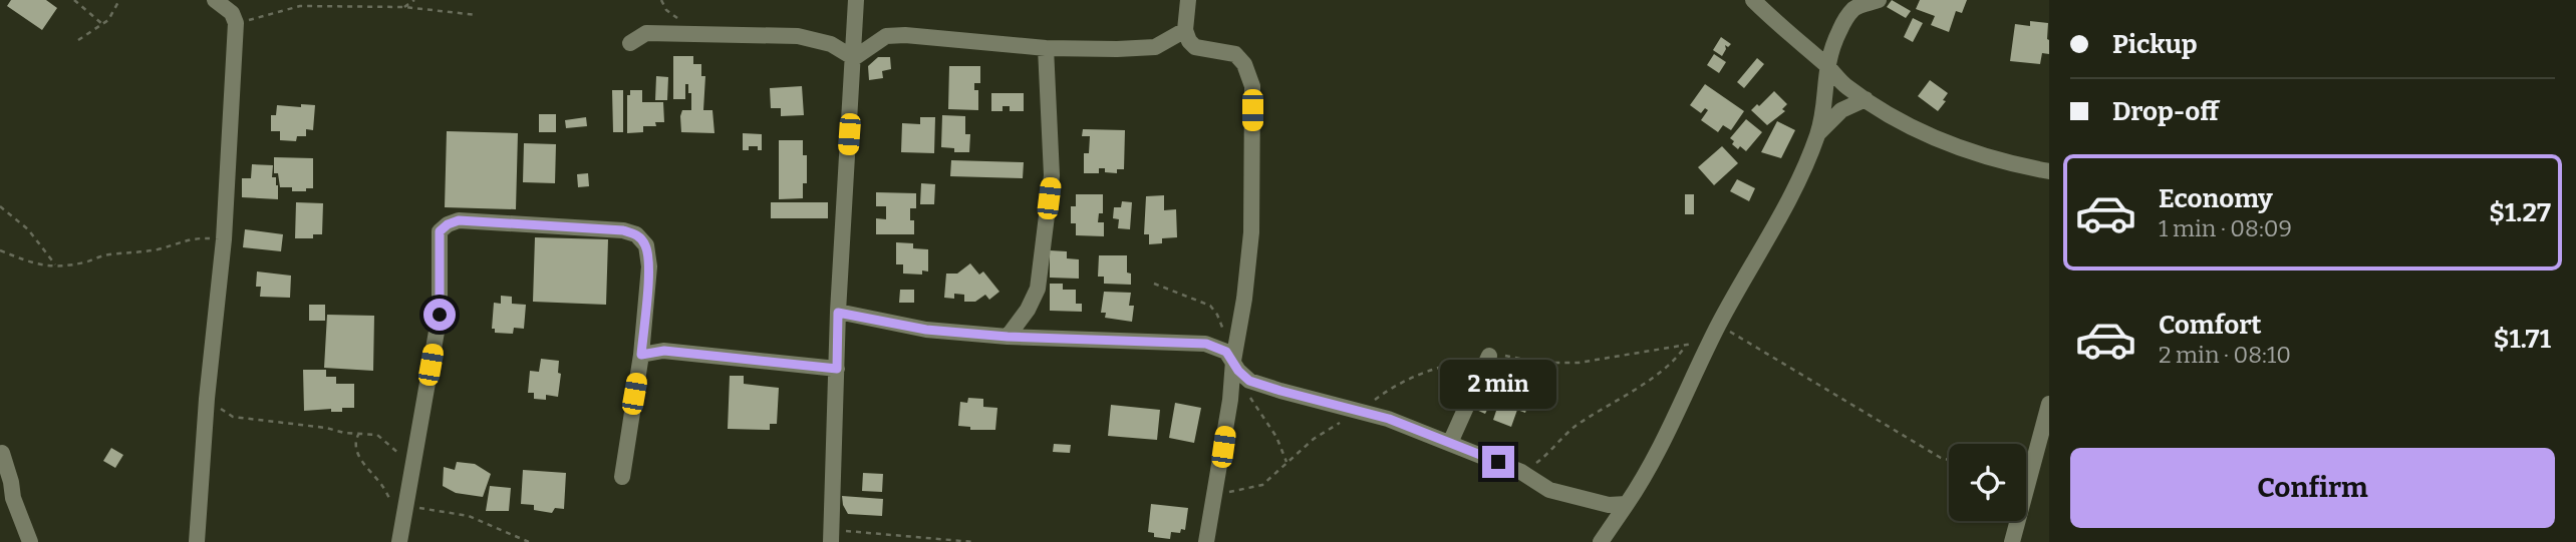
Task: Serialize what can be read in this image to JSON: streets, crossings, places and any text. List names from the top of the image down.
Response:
{
  "page": {
    "banner": ["Pickup", "Drop-off"],
    "list": [
      {
        "name": "Economy",
        "note": "1 min · 08:09",
        "value": "$1.27"
      },
      {
        "name": "Comfort",
        "note": "2 min · 08:10",
        "value": "$1.71"
      }
    ],
    "bubble": "2 min",
    "buttons": "Confirm"
  }
}
